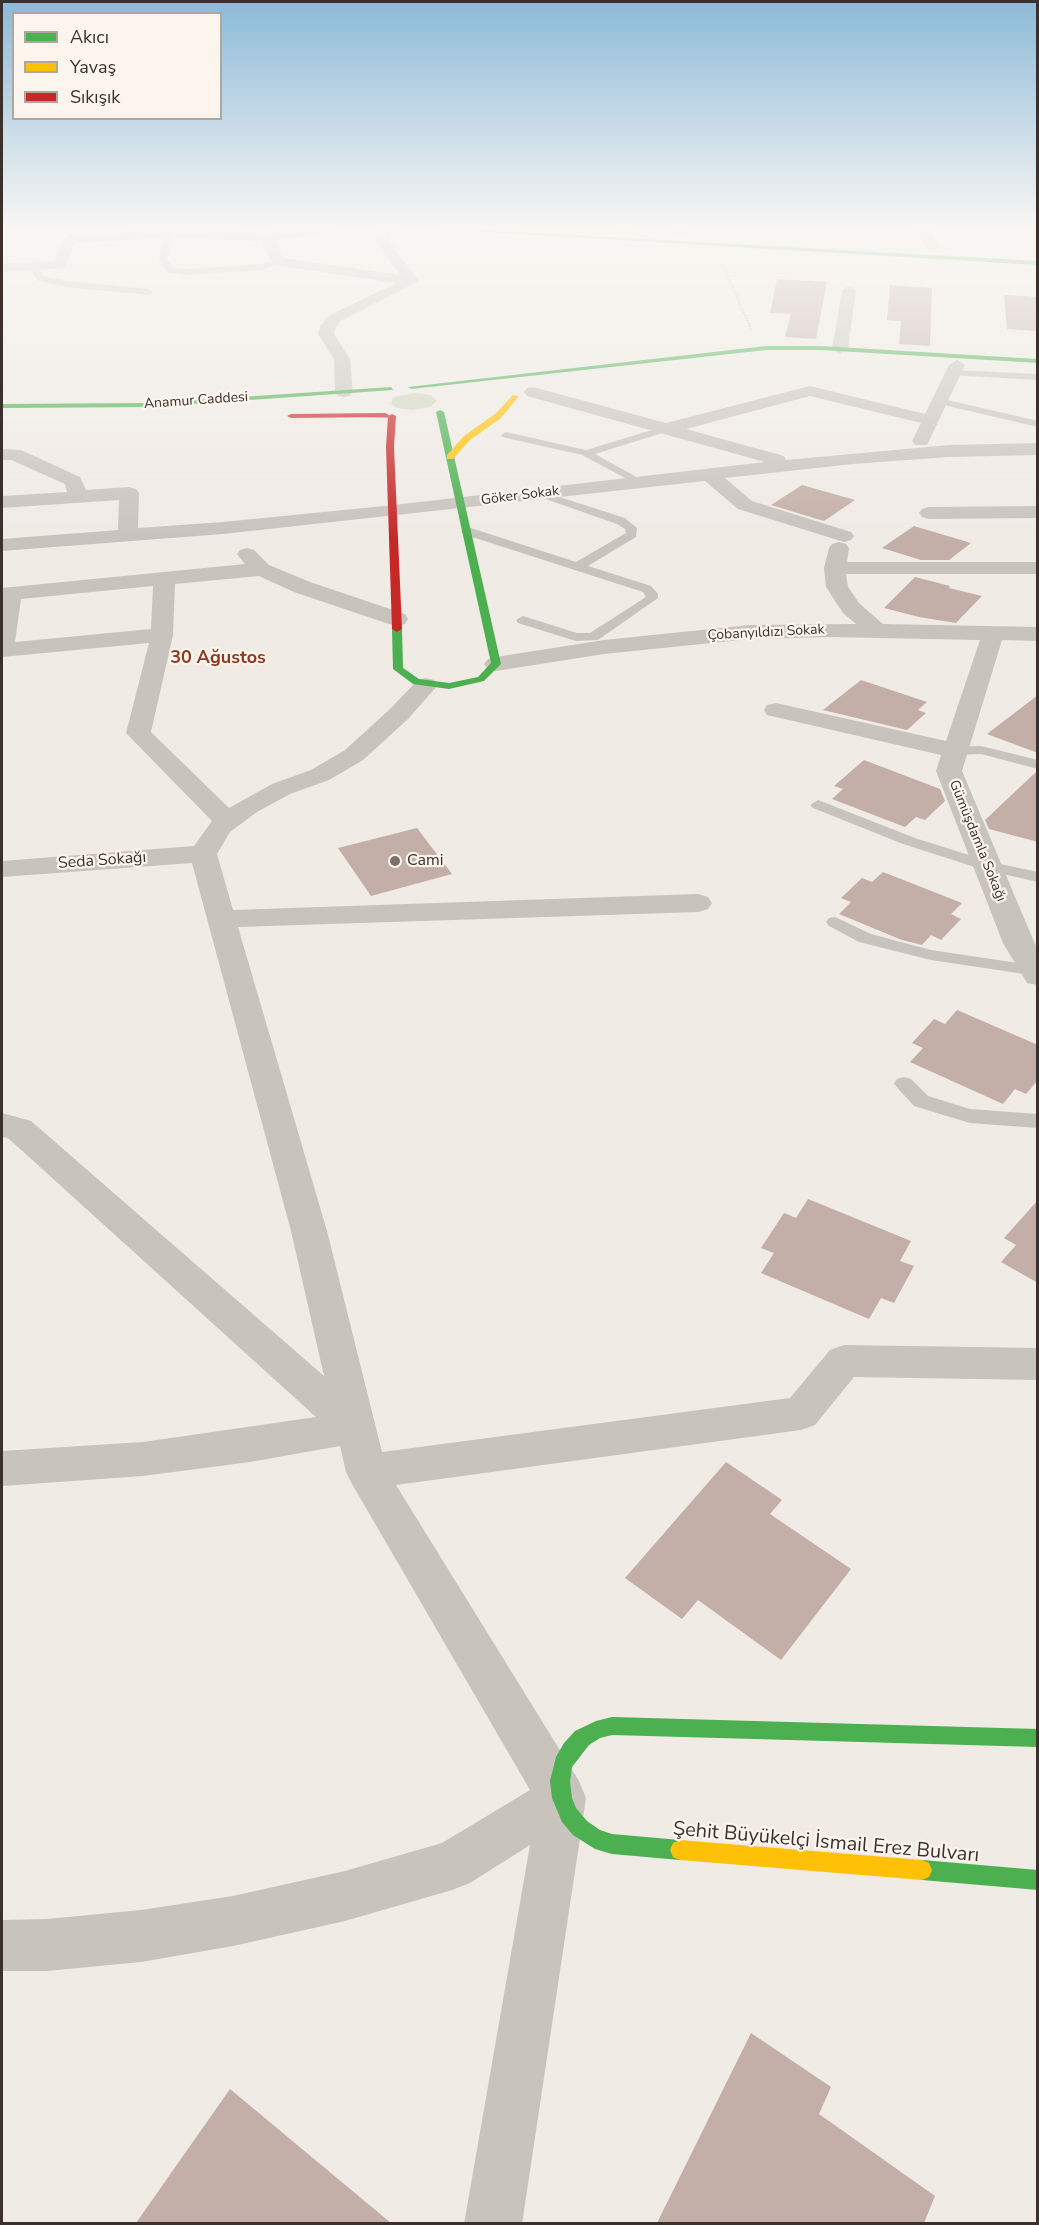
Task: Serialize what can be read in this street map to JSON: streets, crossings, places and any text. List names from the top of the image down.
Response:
{
  "streets": {
    "main road": ["Anamur Caddesi", "Şehit Büyükelçi İsmail Erez Bulvarı"],
    "street": [
      "Göker Sokak",
      "Çobanyıldızı Sokak",
      "Gümüşdamla Sokağı",
      "Seda Sokağı"
    ]
  },
  "crossings": [
    ["Çobanyıldızı Sokak", "Gümüşdamla Sokağı"]
  ],
  "districts": ["30 Ağustos"],
  "places": ["Cami"],
  "legend": ["Akıcı", "Yavaş", "Sıkışık"]
}
